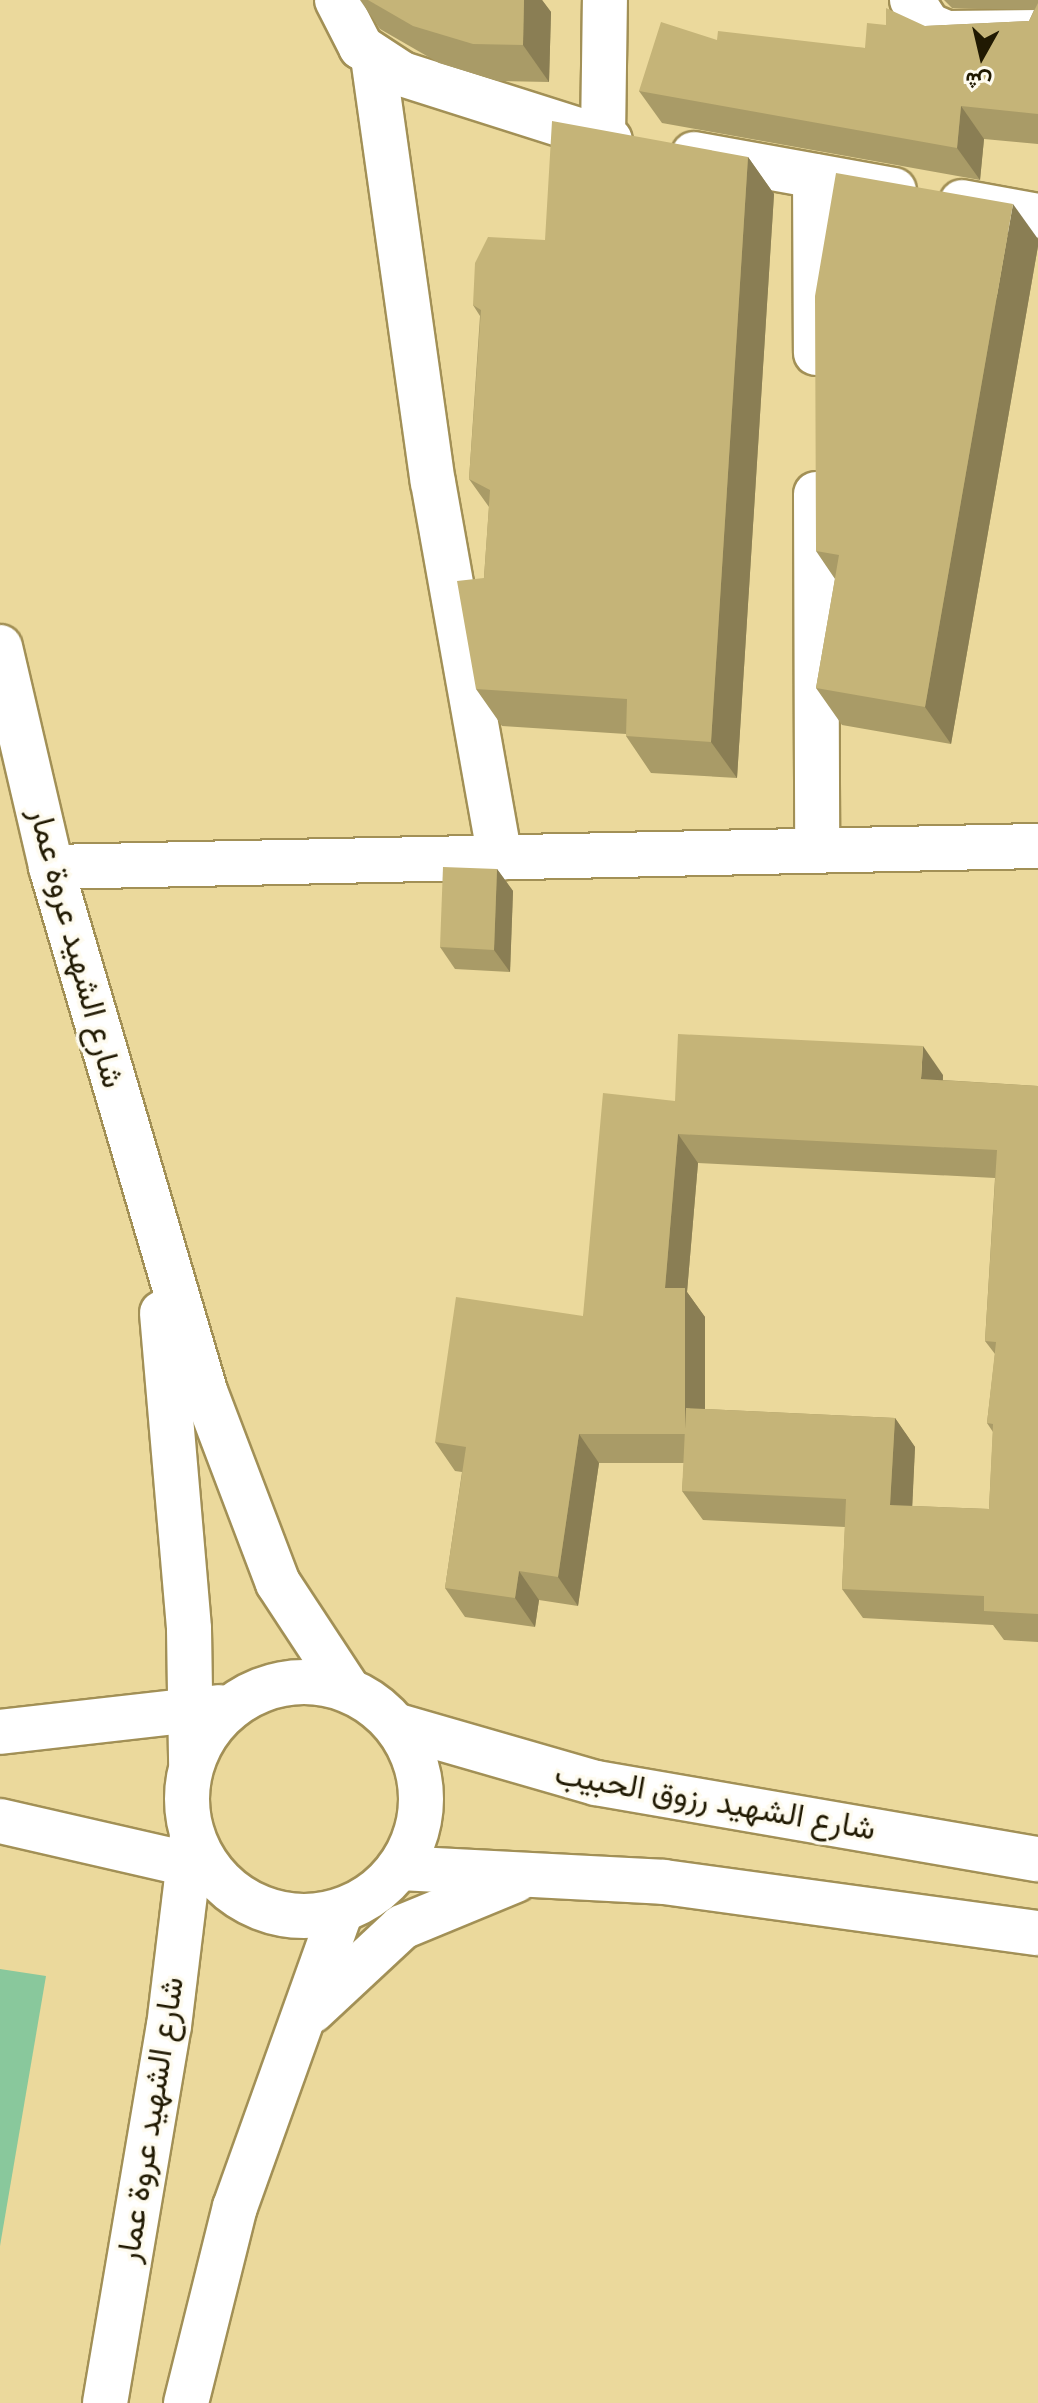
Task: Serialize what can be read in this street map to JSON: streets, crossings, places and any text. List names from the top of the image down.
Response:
{
  "streets": {
    "street": ["شارع الشهيد عروة عمار", "شارع الشهيد رزوق الحبيب"]
  },
  "crossings": [
    ["شارع الشهيد عروة عمار", "شارع الشهيد رزوق الحبيب"]
  ],
  "north": "bottom"
}
